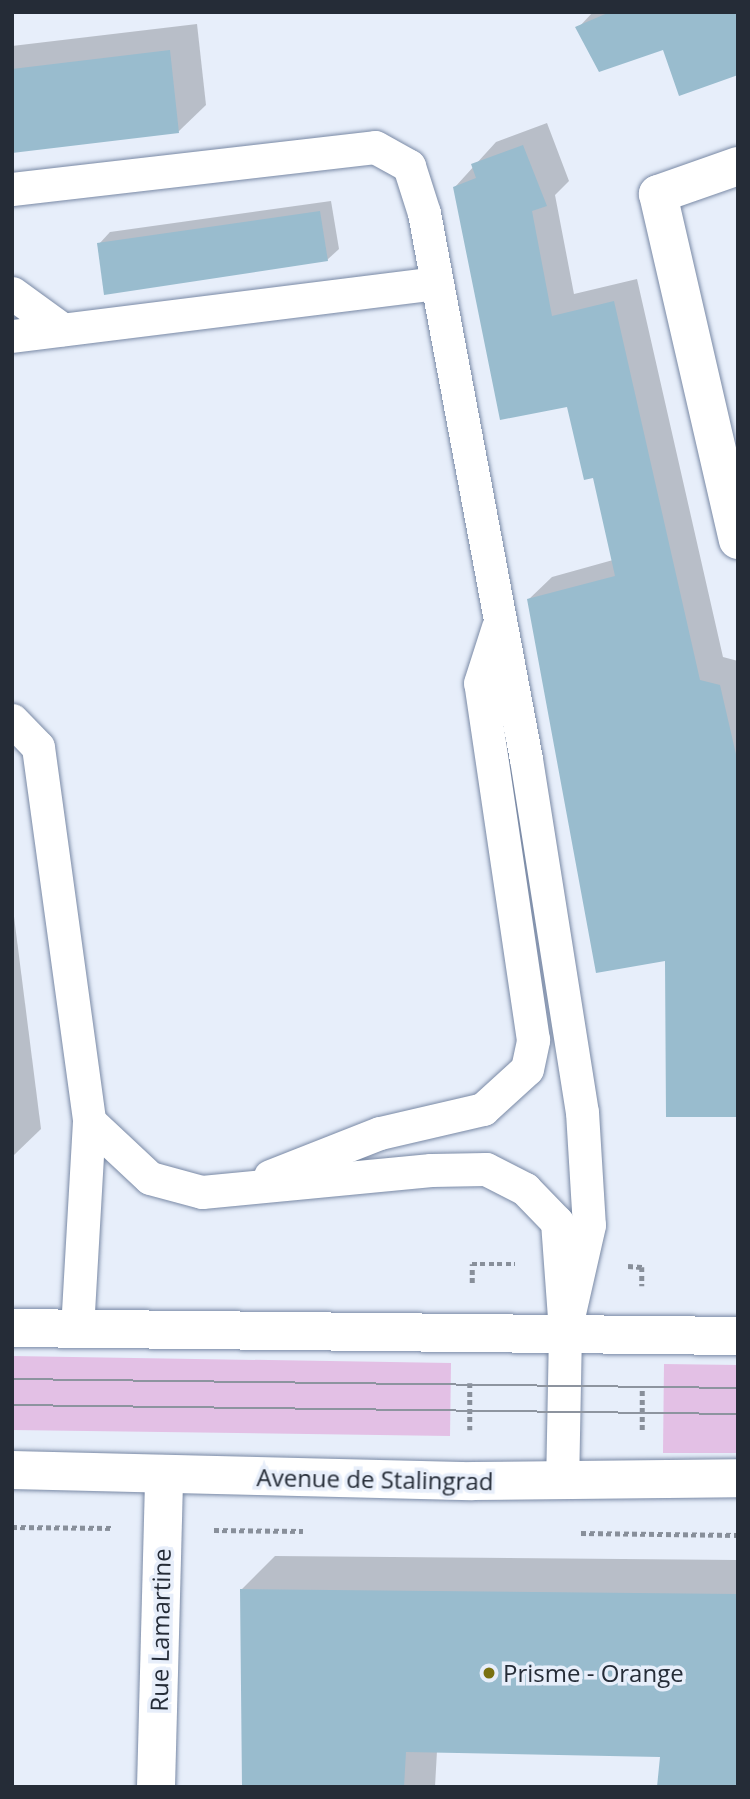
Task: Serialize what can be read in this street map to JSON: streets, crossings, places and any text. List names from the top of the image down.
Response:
{
  "streets": {
    "main road": ["Avenue de Stalingrad", "Rue Lamartine"]
  },
  "crossings": [
    ["Avenue de Stalingrad", "Rue Lamartine"]
  ],
  "places": ["Prisme - Orange"]
}
